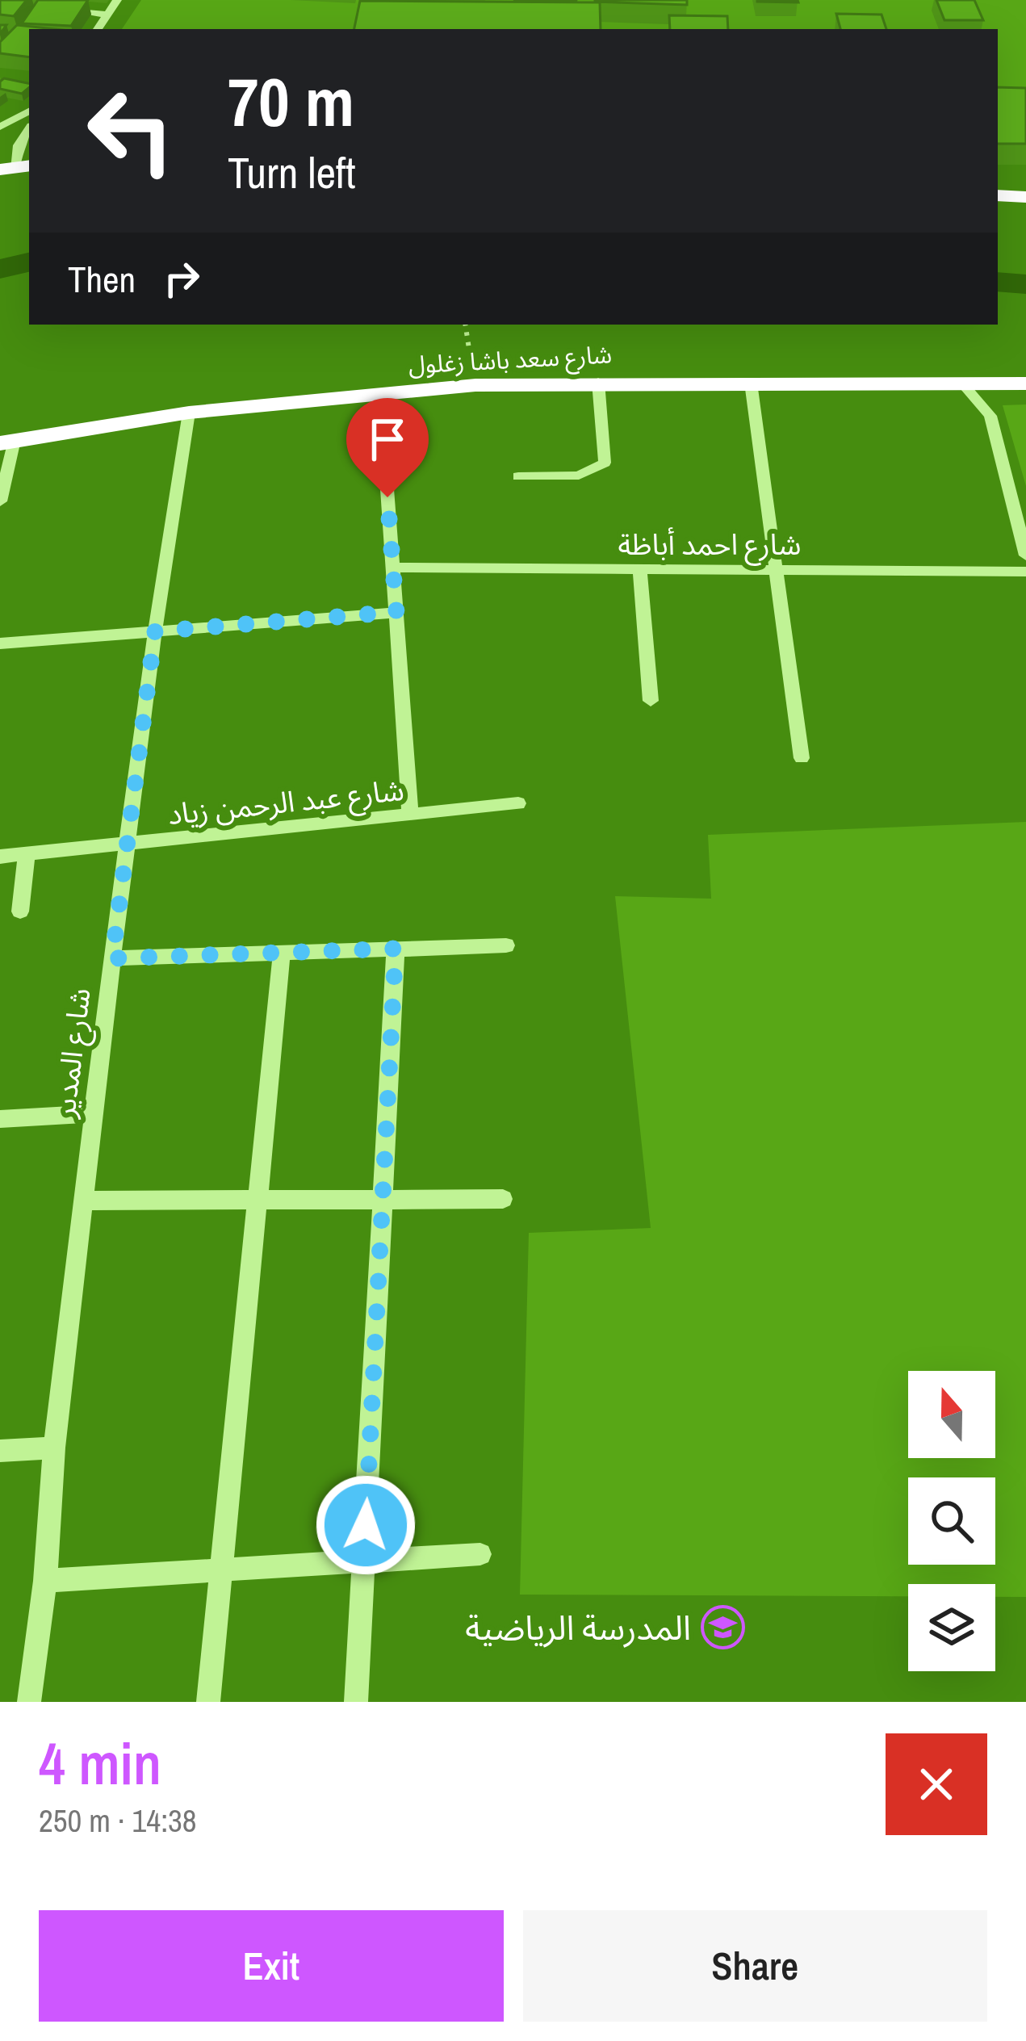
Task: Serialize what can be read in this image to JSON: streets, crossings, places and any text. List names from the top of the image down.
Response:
{
  "streets": {
    "highway": ["شارع سعد باشا زغلول"],
    "street": ["شارع احمد أباظة", "شارع عبد الرحمن زياد", "شارع المدير"]
  },
  "crossings": [
    ["شارع سعد باشا زغلول", "شارع المدير"],
    ["شارع عبد الرحمن زياد", "شارع المدير"]
  ],
  "places": {
    "school or university": ["المدرسة الرياضية"]
  },
  "north": "top",
  "page": {
    "turn": ["70 m", "Turn left"],
    "then": "Then",
    "heading": ["4 min", "250 m · 14:38"],
    "buttons": ["Exit", "Share"]
  }
}
